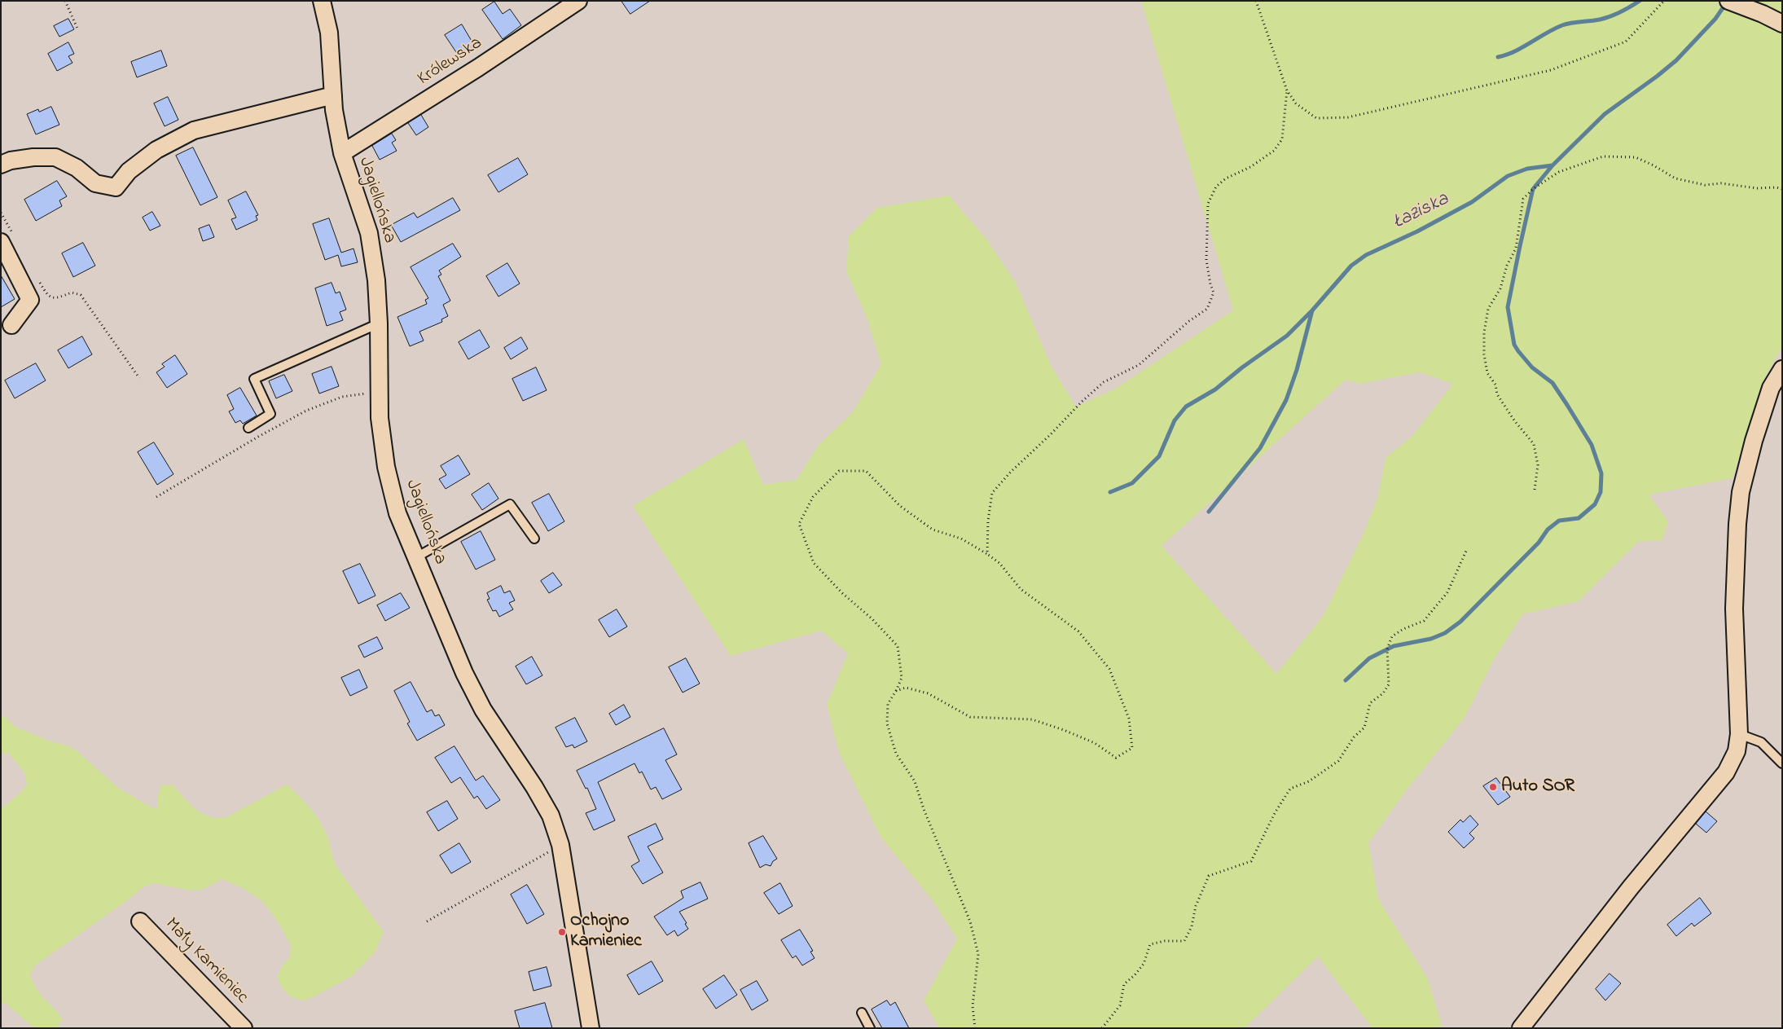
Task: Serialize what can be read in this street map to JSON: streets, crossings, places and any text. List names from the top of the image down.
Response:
{
  "streets": {
    "street": ["Królewska", "Jagiellońska", "Mały Kamieniec"]
  },
  "crossings": [
    ["Królewska", "Jagiellońska"]
  ],
  "water": ["Łaziska"],
  "places": ["Auto SOR", "Ochojno Kamieniec"]
}
